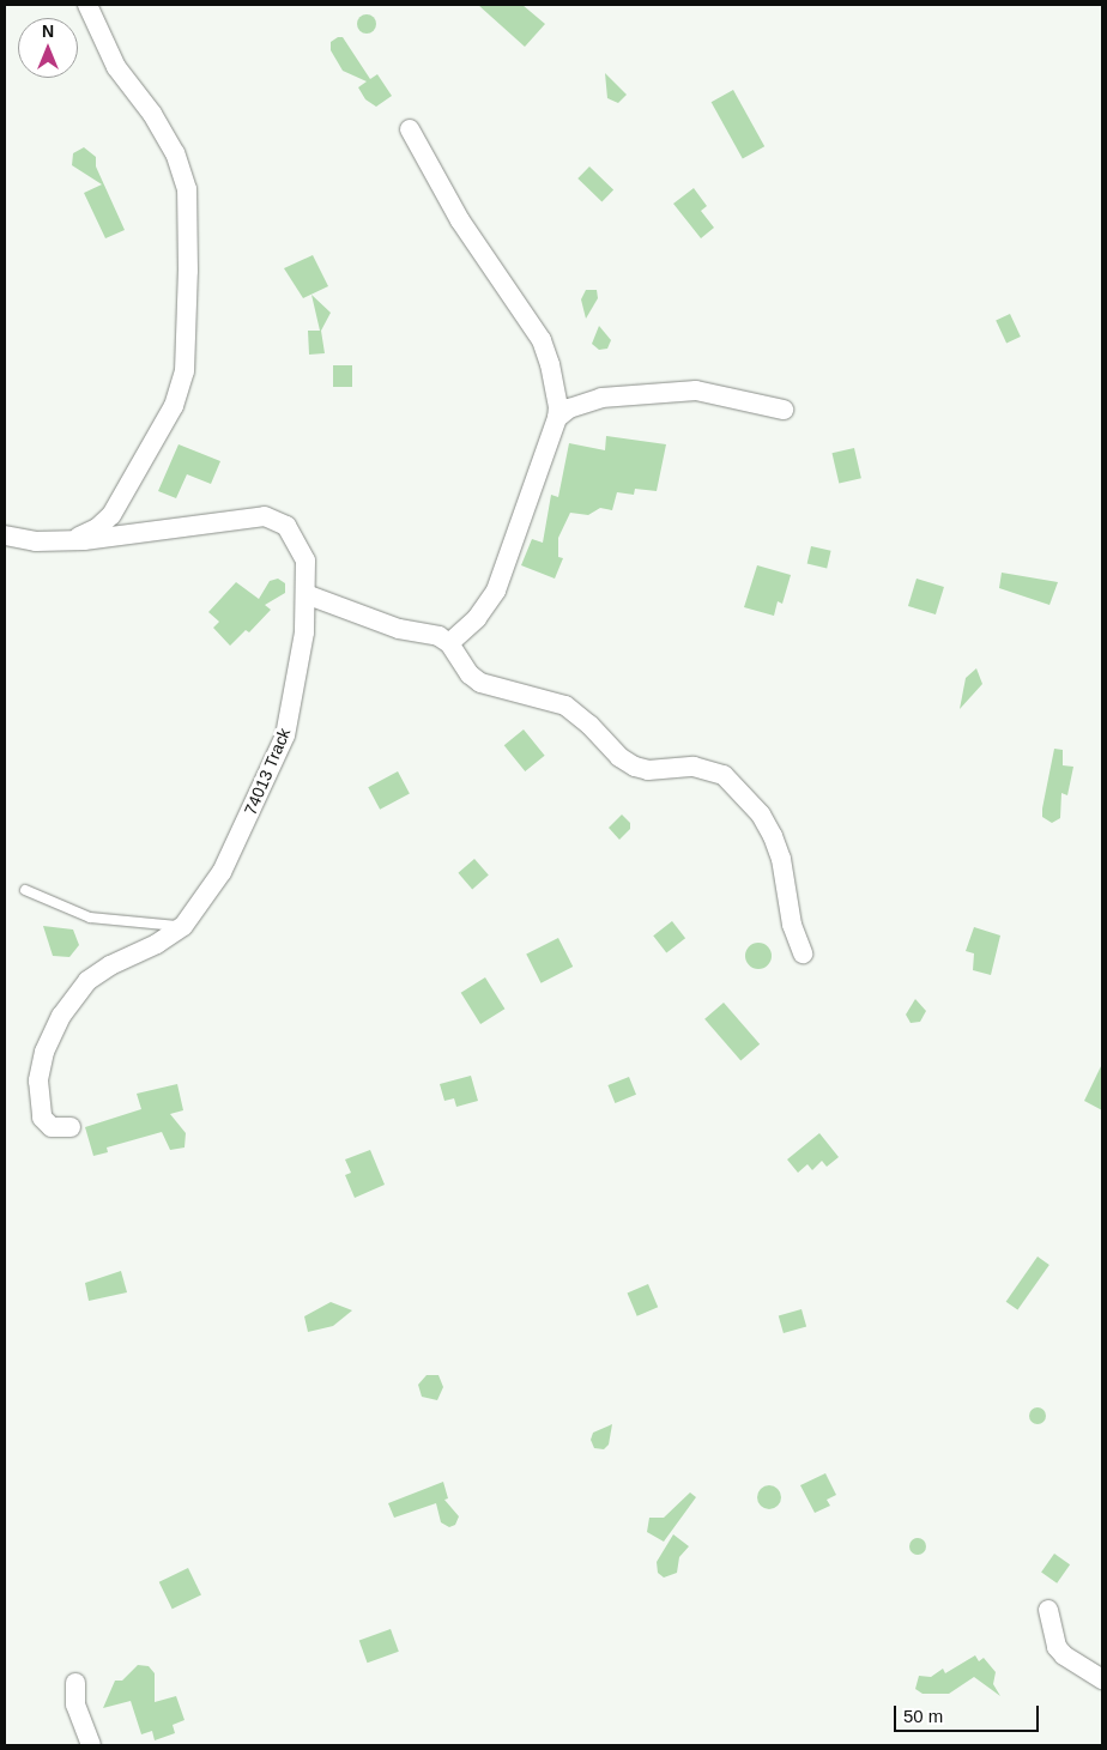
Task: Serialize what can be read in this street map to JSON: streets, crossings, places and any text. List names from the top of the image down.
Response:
{
  "streets": {
    "street": ["74013 Track"]
  },
  "scale_bar": "50 m",
  "north": "top"
}
